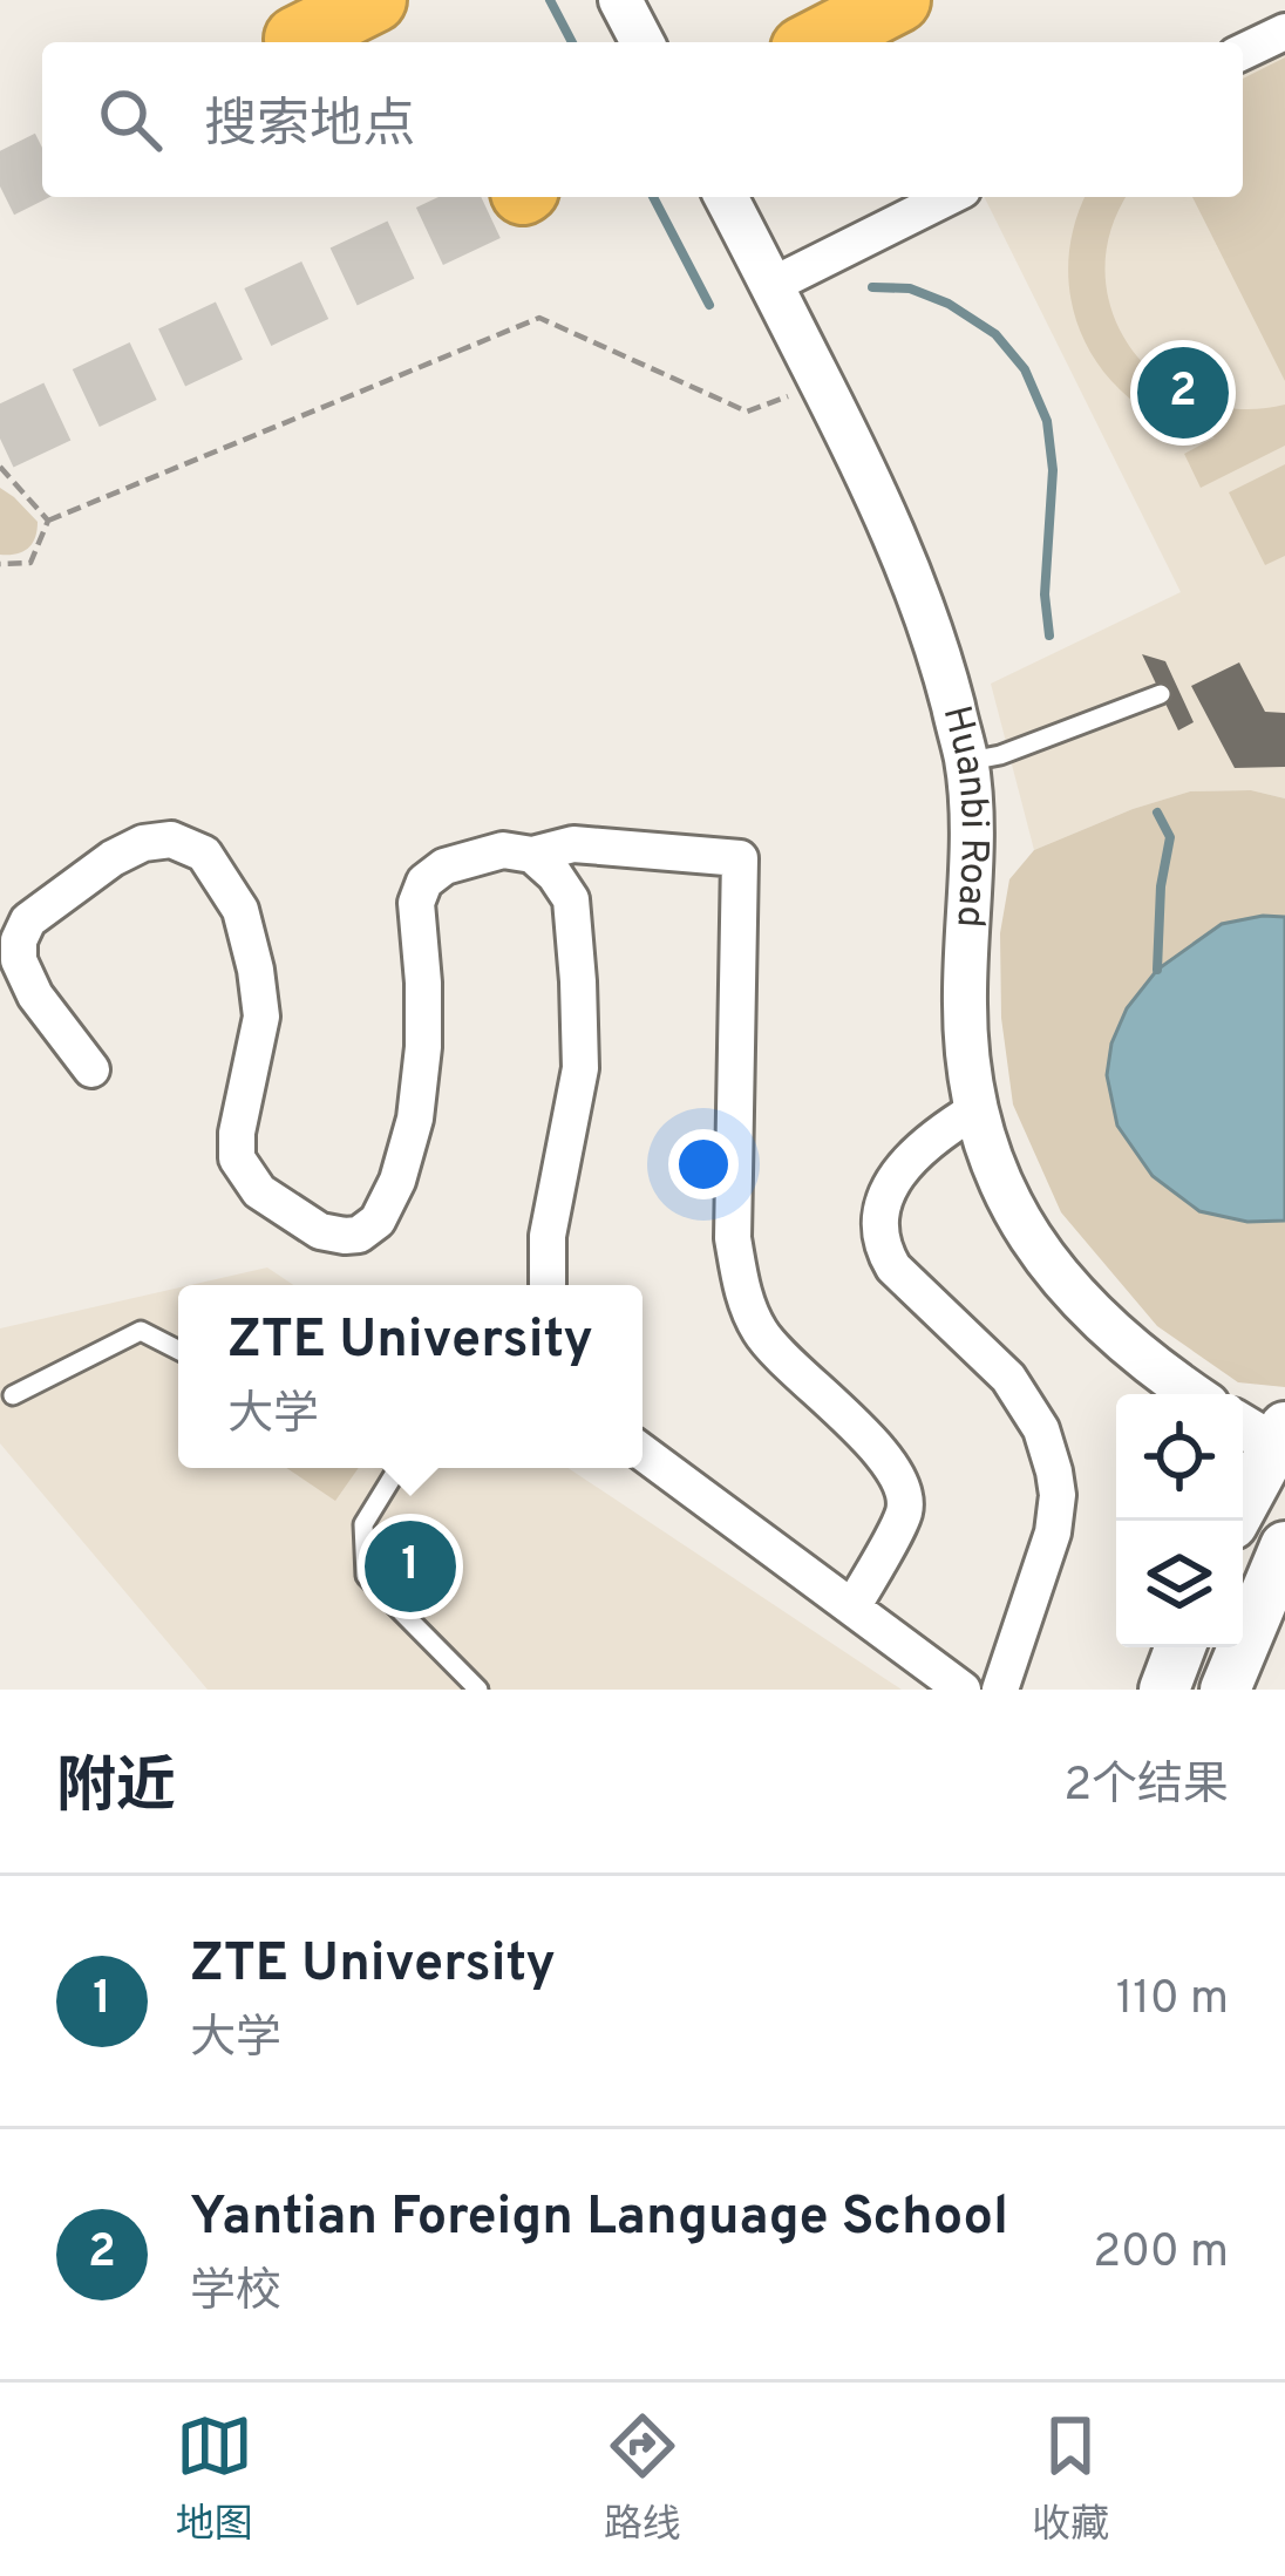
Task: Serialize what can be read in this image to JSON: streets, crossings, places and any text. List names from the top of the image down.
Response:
{
  "streets": {
    "street": ["Huanbi Road"]
  },
  "page": {
    "search": "搜索地点",
    "pins": ["2", "1"],
    "popup": ["ZTE University", "大学"],
    "heading": ["附近", "2个结果"],
    "list": [
      {
        "mark": "1",
        "name": "ZTE University",
        "note": "大学",
        "value": "110 m"
      },
      {
        "mark": "2",
        "name": "Yantian Foreign Language School",
        "note": "学校",
        "value": "200 m"
      }
    ],
    "nav": ["地图", "路线", "收藏"]
  }
}
